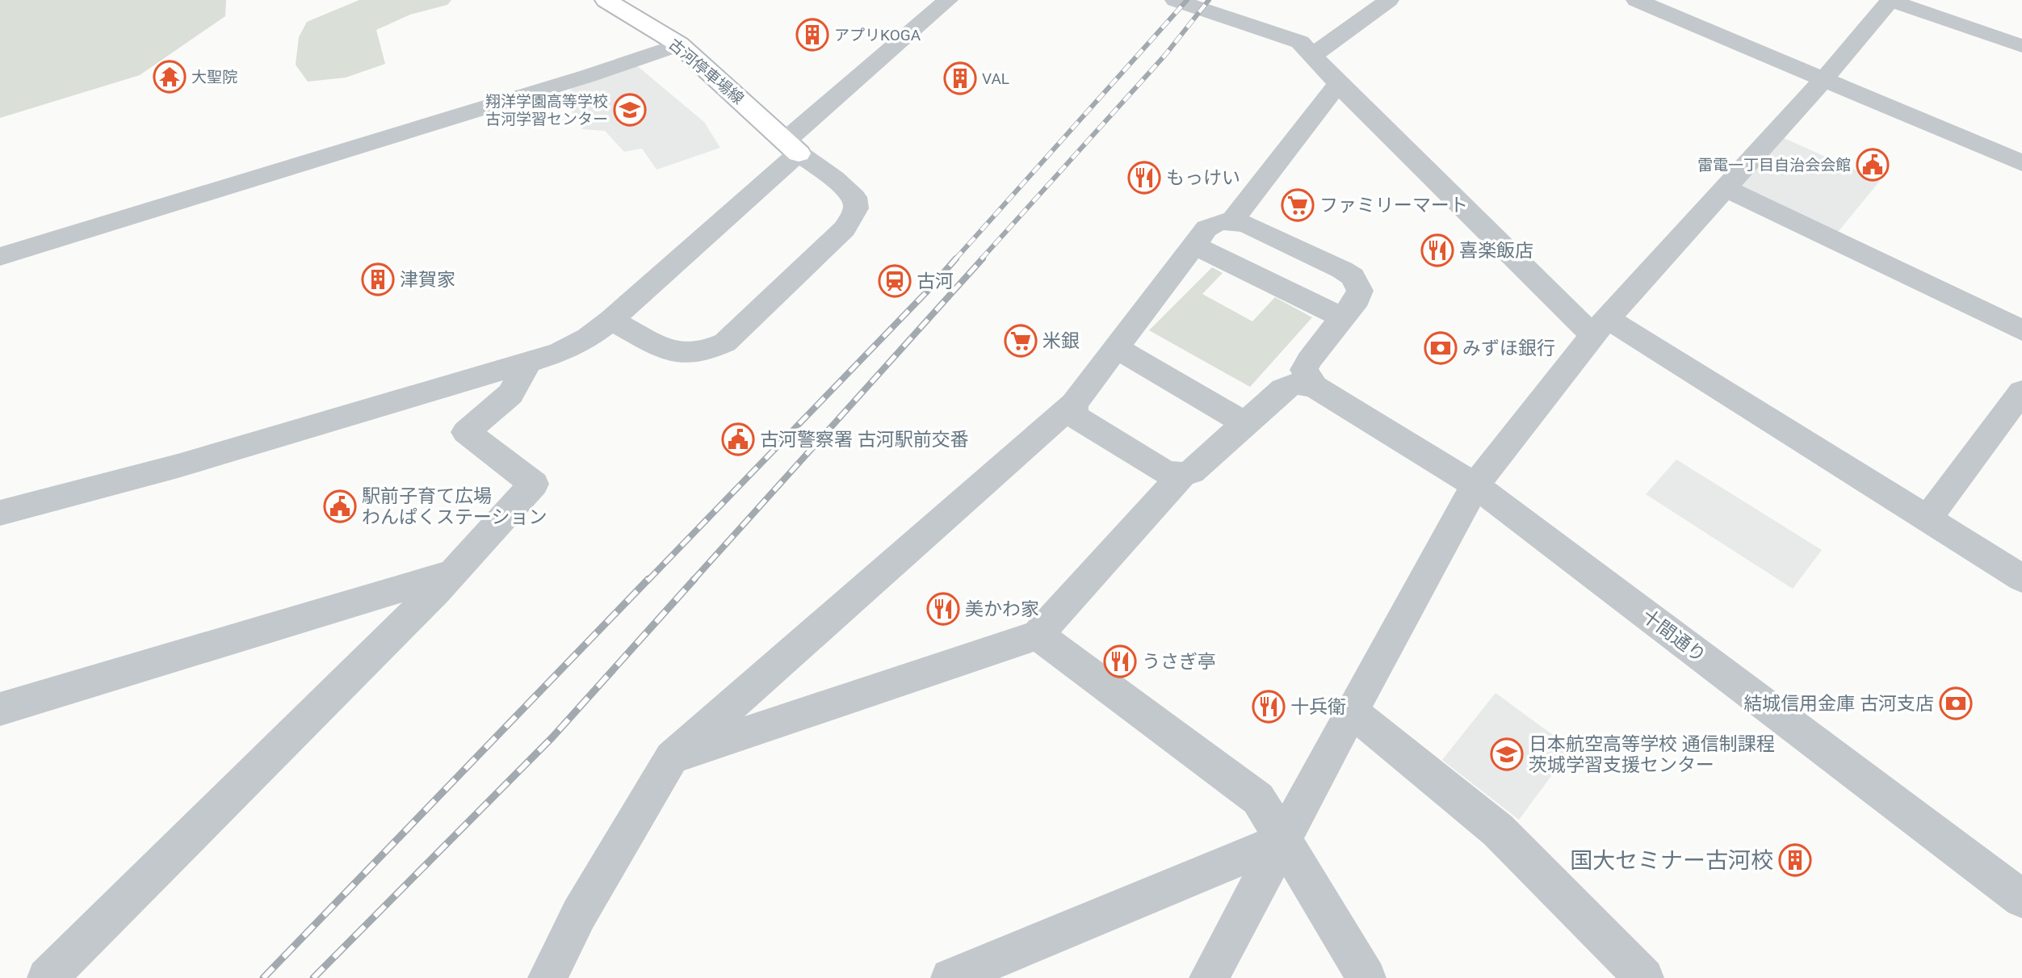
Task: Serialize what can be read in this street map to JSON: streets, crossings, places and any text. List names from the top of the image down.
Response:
{
  "streets": {
    "main road": ["古河停車場線"],
    "street": ["十間通り"]
  },
  "places": {
    "building": [
      "アプリKOGA",
      "VAL",
      "津賀家",
      "国大セミナー古河校"
    ],
    "temple": ["大聖院"],
    "school or university": ["翔洋学園高等学校 古河学習センター", "日本航空高等学校 通信制課程 茨城学習支援センター"],
    "public building": ["雷電一丁目自治会会館", "古河警察署 古河駅前交番", "駅前子育て広場 わんぱくステーション"],
    "restaurant": [
      "もっけい",
      "喜楽飯店",
      "美かわ家",
      "うさぎ亭",
      "十兵衛"
    ],
    "supermarket": ["ファミリーマート", "米銀"],
    "station": ["古河"],
    "bank": ["みずほ銀行", "結城信用金庫 古河支店"]
  }
}
